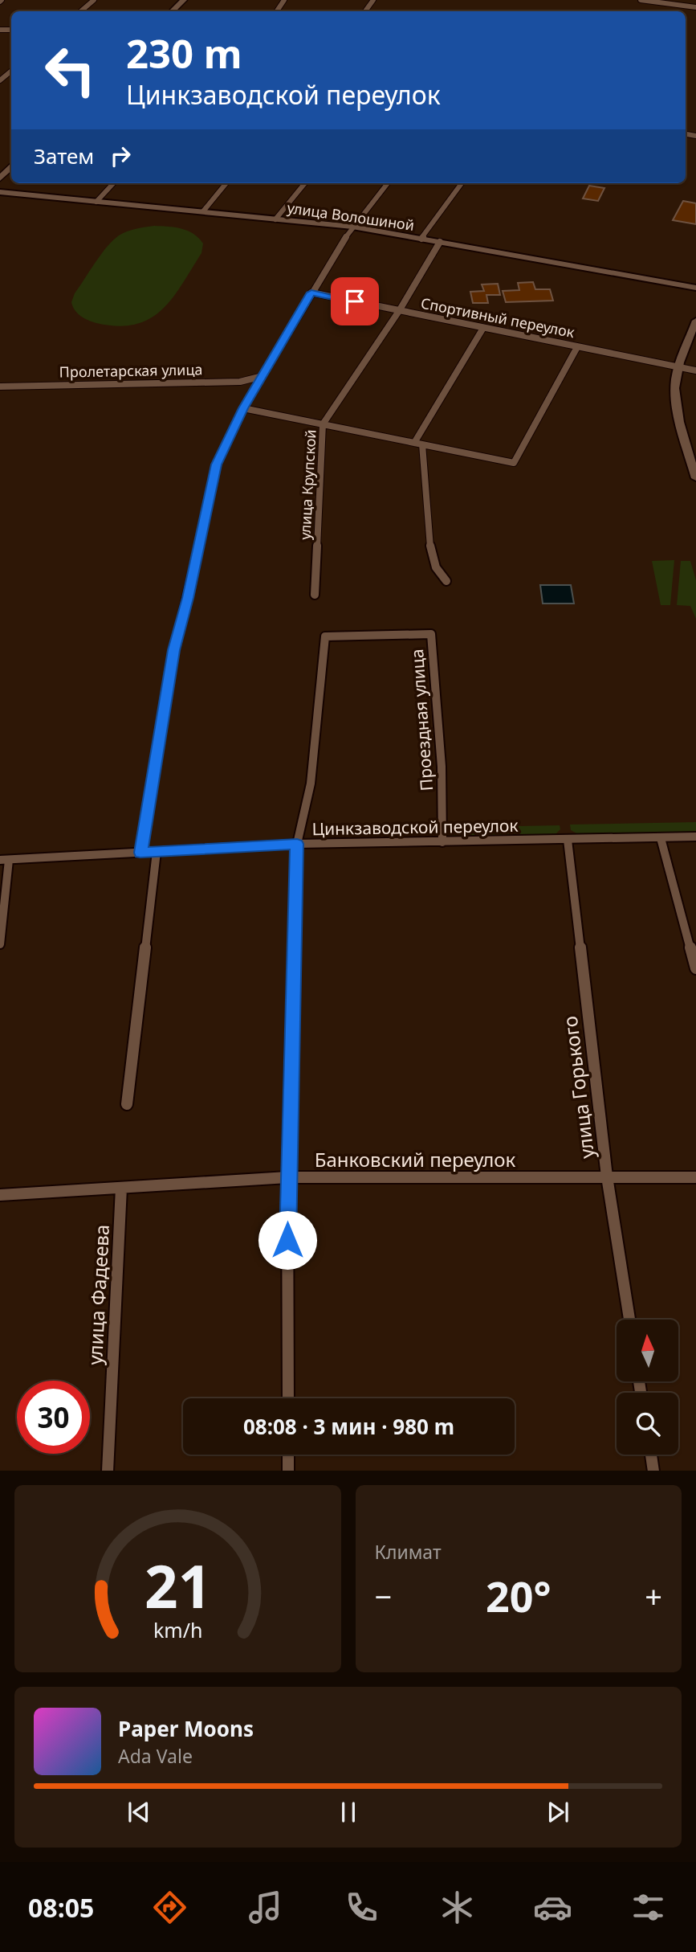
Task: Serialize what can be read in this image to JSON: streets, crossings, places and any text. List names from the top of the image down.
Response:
{
  "streets": {
    "street": [
      "улица Волошиной",
      "Спортивный переулок",
      "Пролетарская улица",
      "улица Крупской",
      "Проездная улица",
      "Цинкзаводской переулок",
      "улица Горького",
      "Банковский переулок",
      "улица Фадеева"
    ]
  },
  "crossings": [
    ["улица Волошиной", "улица Крупской"],
    ["Спортивный переулок", "улица Крупской"],
    ["Проездная улица", "Цинкзаводской переулок"],
    ["Цинкзаводской переулок", "улица Горького"],
    ["улица Горького", "Банковский переулок"],
    ["Банковский переулок", "улица Фадеева"]
  ],
  "north": "top",
  "page": {
    "turn": ["230 m", "Цинкзаводской переулок"],
    "then": "Затем",
    "limit": "30",
    "trip": "08:08 · 3 мин · 980 m",
    "tile": "Климат",
    "heat": ["−", "20°", "+"],
    "song": ["Paper Moons", "Ada Vale"],
    "tabs": "08:05",
    "gauge": ["21", "km/h"]
  }
}
